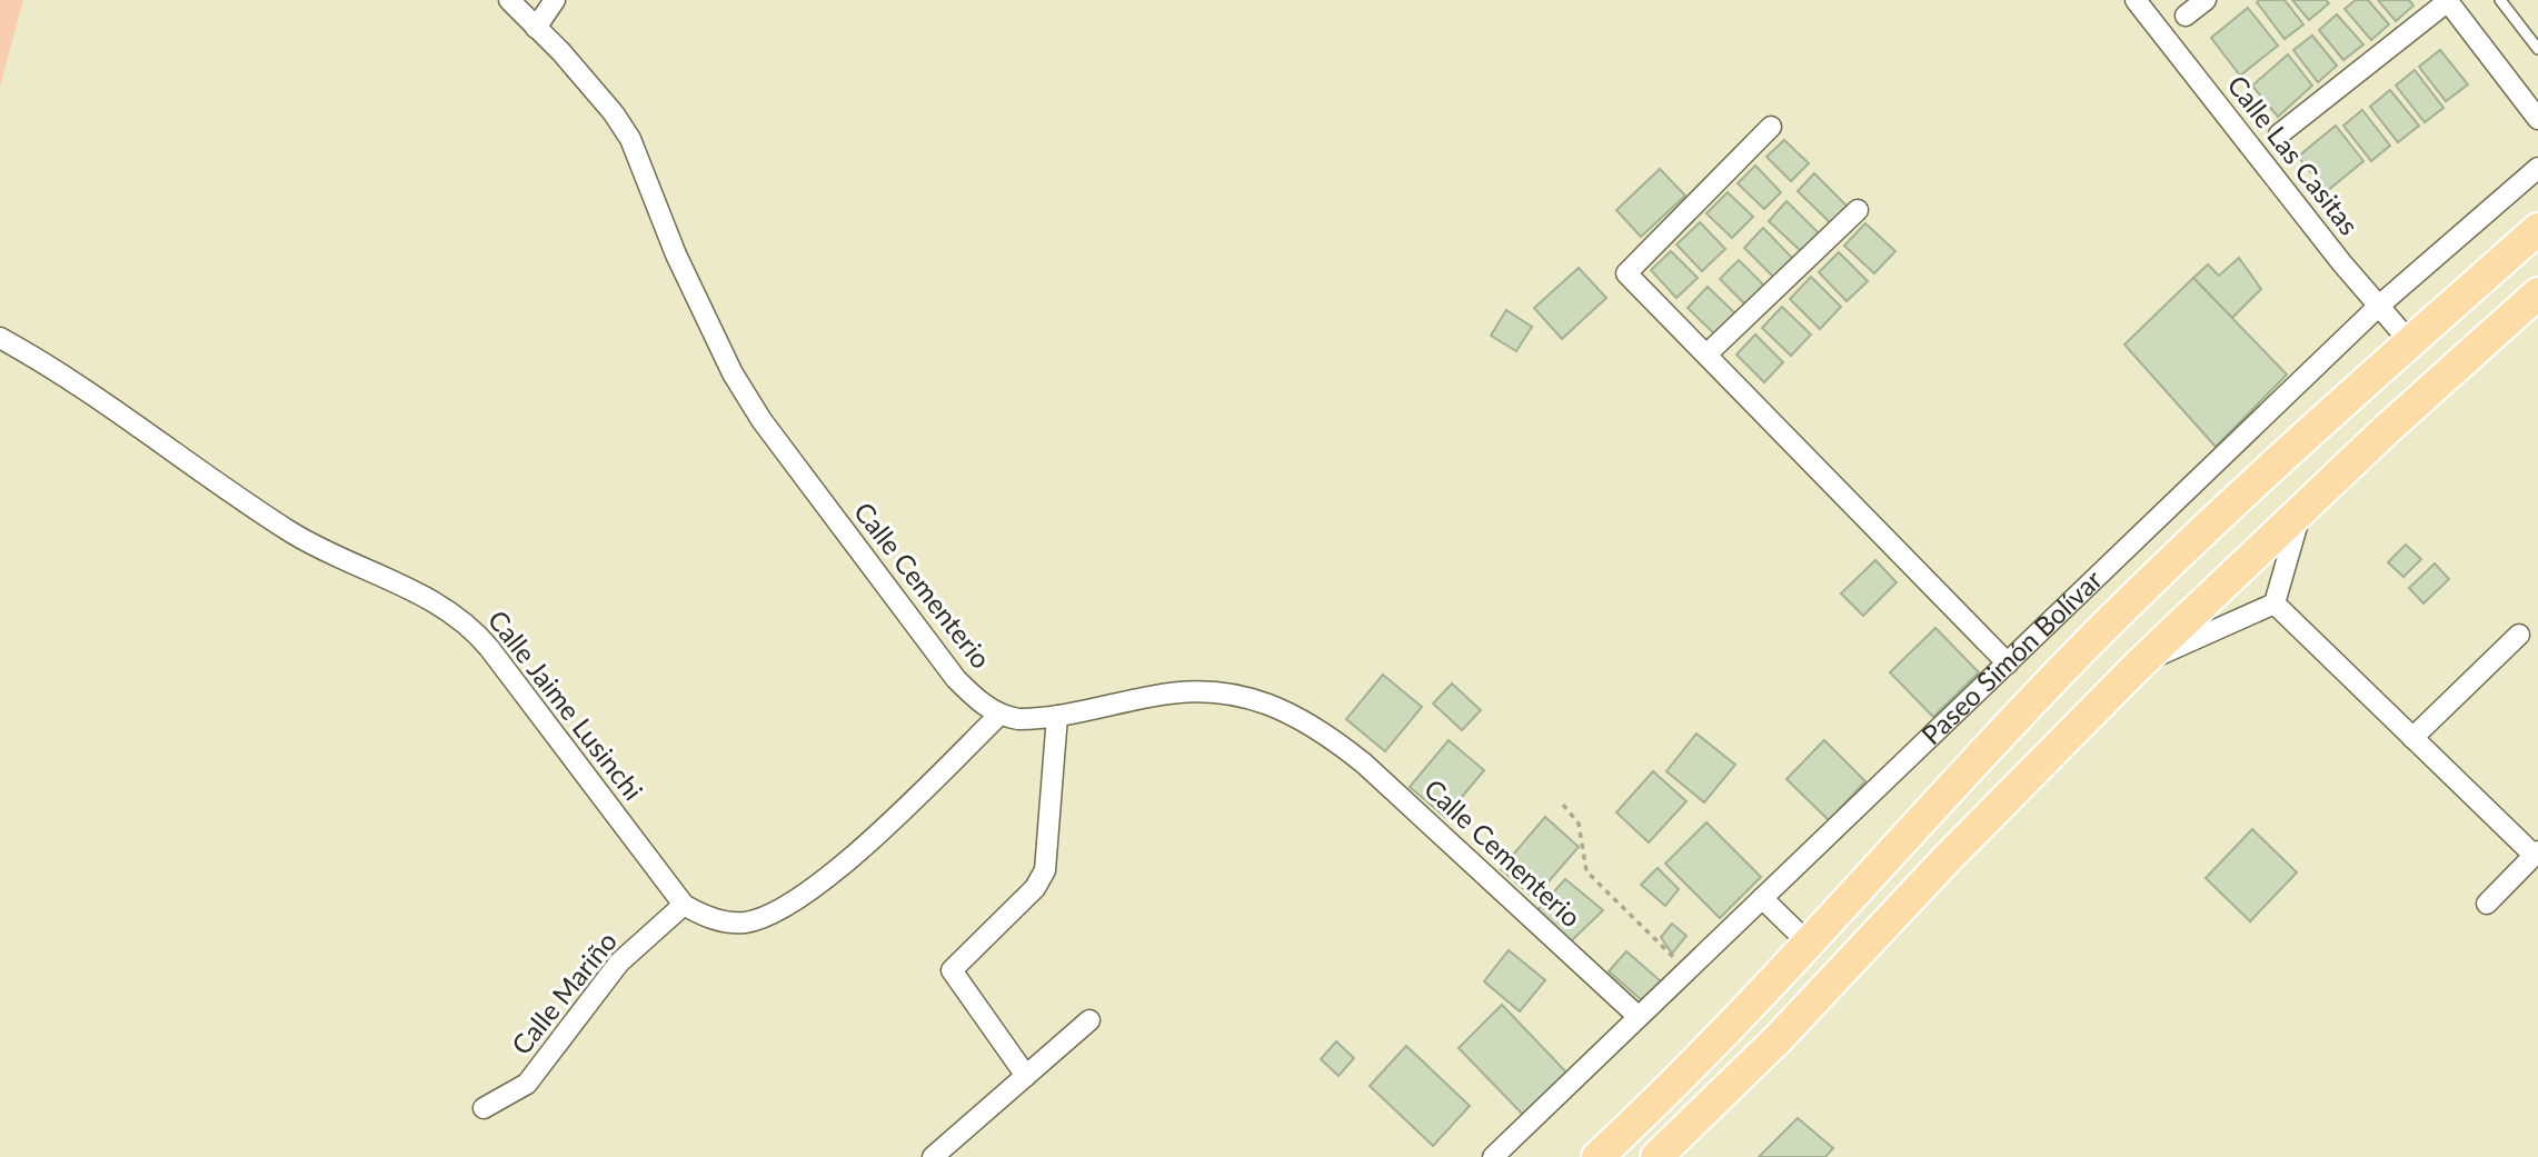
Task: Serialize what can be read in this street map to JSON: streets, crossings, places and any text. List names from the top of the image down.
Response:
{
  "streets": {
    "main road": ["Paseo Simón Bolívar"],
    "street": [
      "Calle Las Casitas",
      "Calle Cementerio",
      "Calle Jaime Lusinchi",
      "Calle Mariño"
    ]
  },
  "crossings": [
    ["Calle Las Casitas", "Paseo Simón Bolívar"],
    ["Calle Cementerio", "Paseo Simón Bolívar"],
    ["Calle Jaime Lusinchi", "Calle Mariño"]
  ]
}
